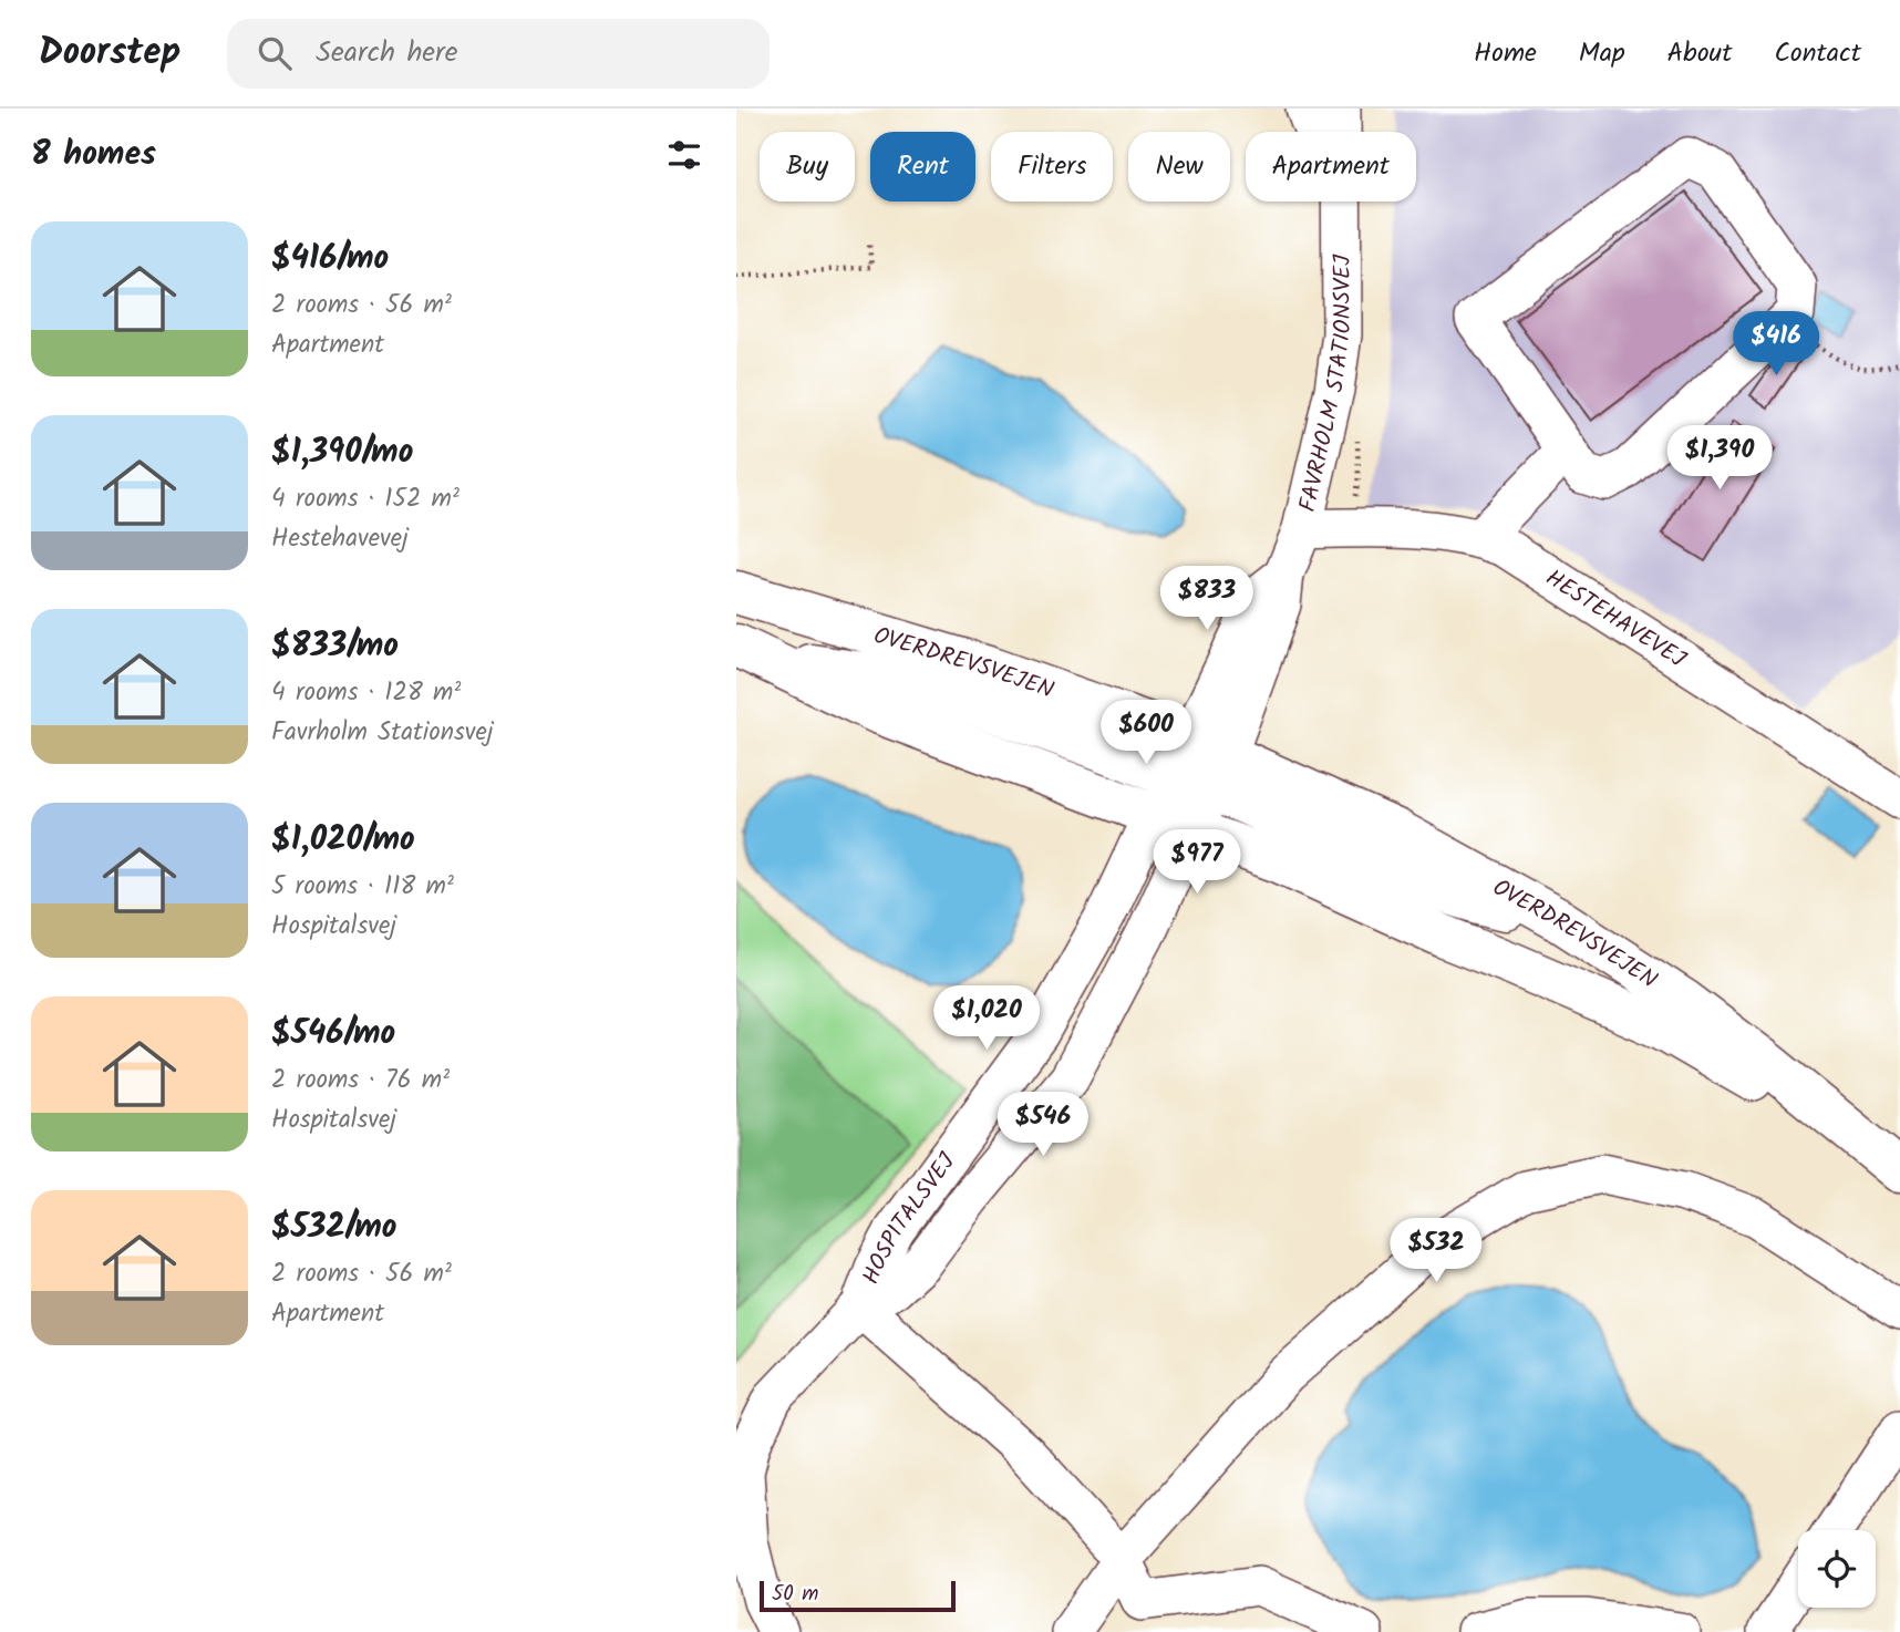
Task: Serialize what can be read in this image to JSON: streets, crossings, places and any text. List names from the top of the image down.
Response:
{
  "streets": {
    "main road": ["OVERDREVSVEJEN"],
    "street": ["FAVRHOLM STATIONSVEJ", "HESTEHAVEVEJ", "HOSPITALSVEJ"]
  },
  "crossings": [
    ["FAVRHOLM STATIONSVEJ", "HESTEHAVEVEJ"],
    ["FAVRHOLM STATIONSVEJ", "OVERDREVSVEJEN"],
    ["OVERDREVSVEJEN", "HOSPITALSVEJ"]
  ],
  "scale_bar": "50 m",
  "page": {
    "header": "Doorstep",
    "search": "Search here",
    "nav": [
      "Home",
      "Map",
      "About",
      "Contact"
    ],
    "heading": "8 homes",
    "chip": [
      "Buy",
      "Rent",
      "Filters",
      "New",
      "Apartment"
    ],
    "list": [
      {
        "name": "$416/mo",
        "note": "2 rooms · 56 m² · Apartment"
      },
      {
        "name": "$1,390/mo",
        "note": "4 rooms · 152 m² · Hestehavevej"
      },
      {
        "name": "$833/mo",
        "note": "4 rooms · 128 m² · Favrholm Stationsvej"
      },
      {
        "name": "$1,020/mo",
        "note": "5 rooms · 118 m² · Hospitalsvej"
      },
      {
        "name": "$546/mo",
        "note": "2 rooms · 76 m² · Hospitalsvej"
      },
      {
        "name": "$532/mo",
        "note": "2 rooms · 56 m² · Apartment"
      }
    ],
    "price": [
      "$416",
      "$1,390",
      "$833",
      "$600",
      "$977",
      "$1,020",
      "$546",
      "$532"
    ],
    "scale": "50 m"
  }
}
